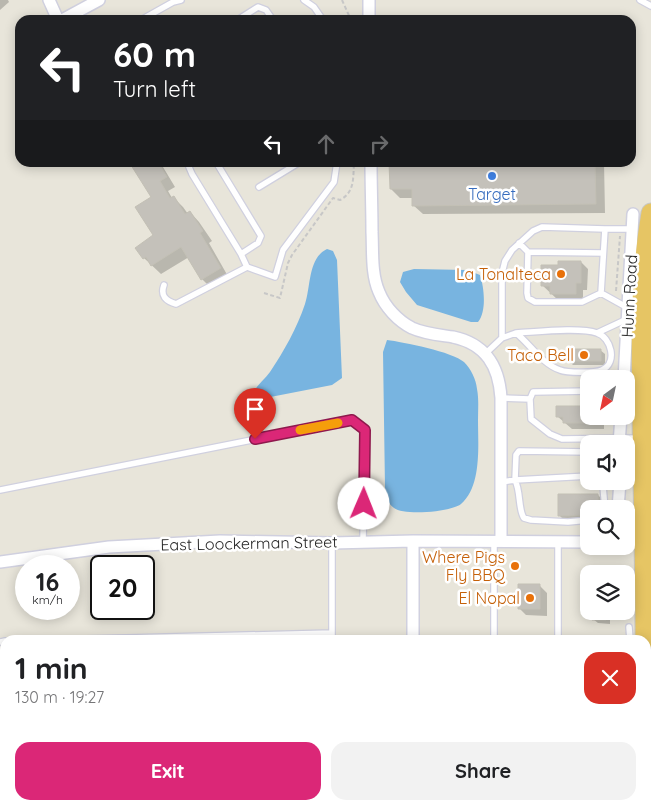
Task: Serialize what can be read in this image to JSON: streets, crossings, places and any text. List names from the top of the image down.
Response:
{
  "streets": {
    "street": ["Hunn Road", "East Loockerman Street"]
  },
  "places": [
    "Target",
    "La Tonalteca",
    "Taco Bell",
    "Where Pigs Fly BBQ",
    "El Nopal"
  ],
  "north": "bottom left",
  "page": {
    "turn": ["60 m", "Turn left"],
    "speed": "16 km/h",
    "limit": "20",
    "heading": ["1 min", "130 m · 19:27"],
    "buttons": ["Exit", "Share"]
  }
}
